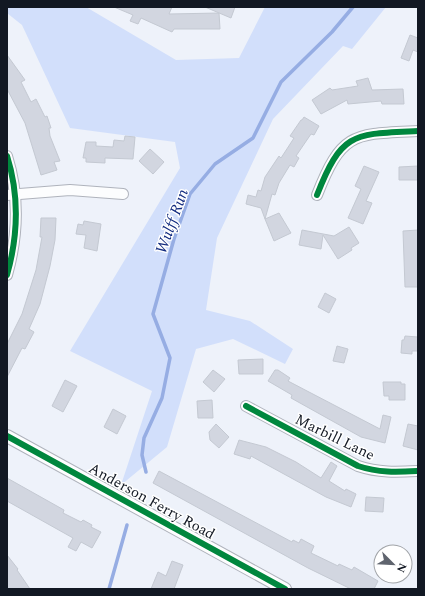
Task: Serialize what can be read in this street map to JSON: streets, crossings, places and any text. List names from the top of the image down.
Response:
{
  "streets": {
    "street": ["Marbill Lane", "Anderson Ferry Road"]
  },
  "water": ["Wulff Run"],
  "north": "bottom right"
}
